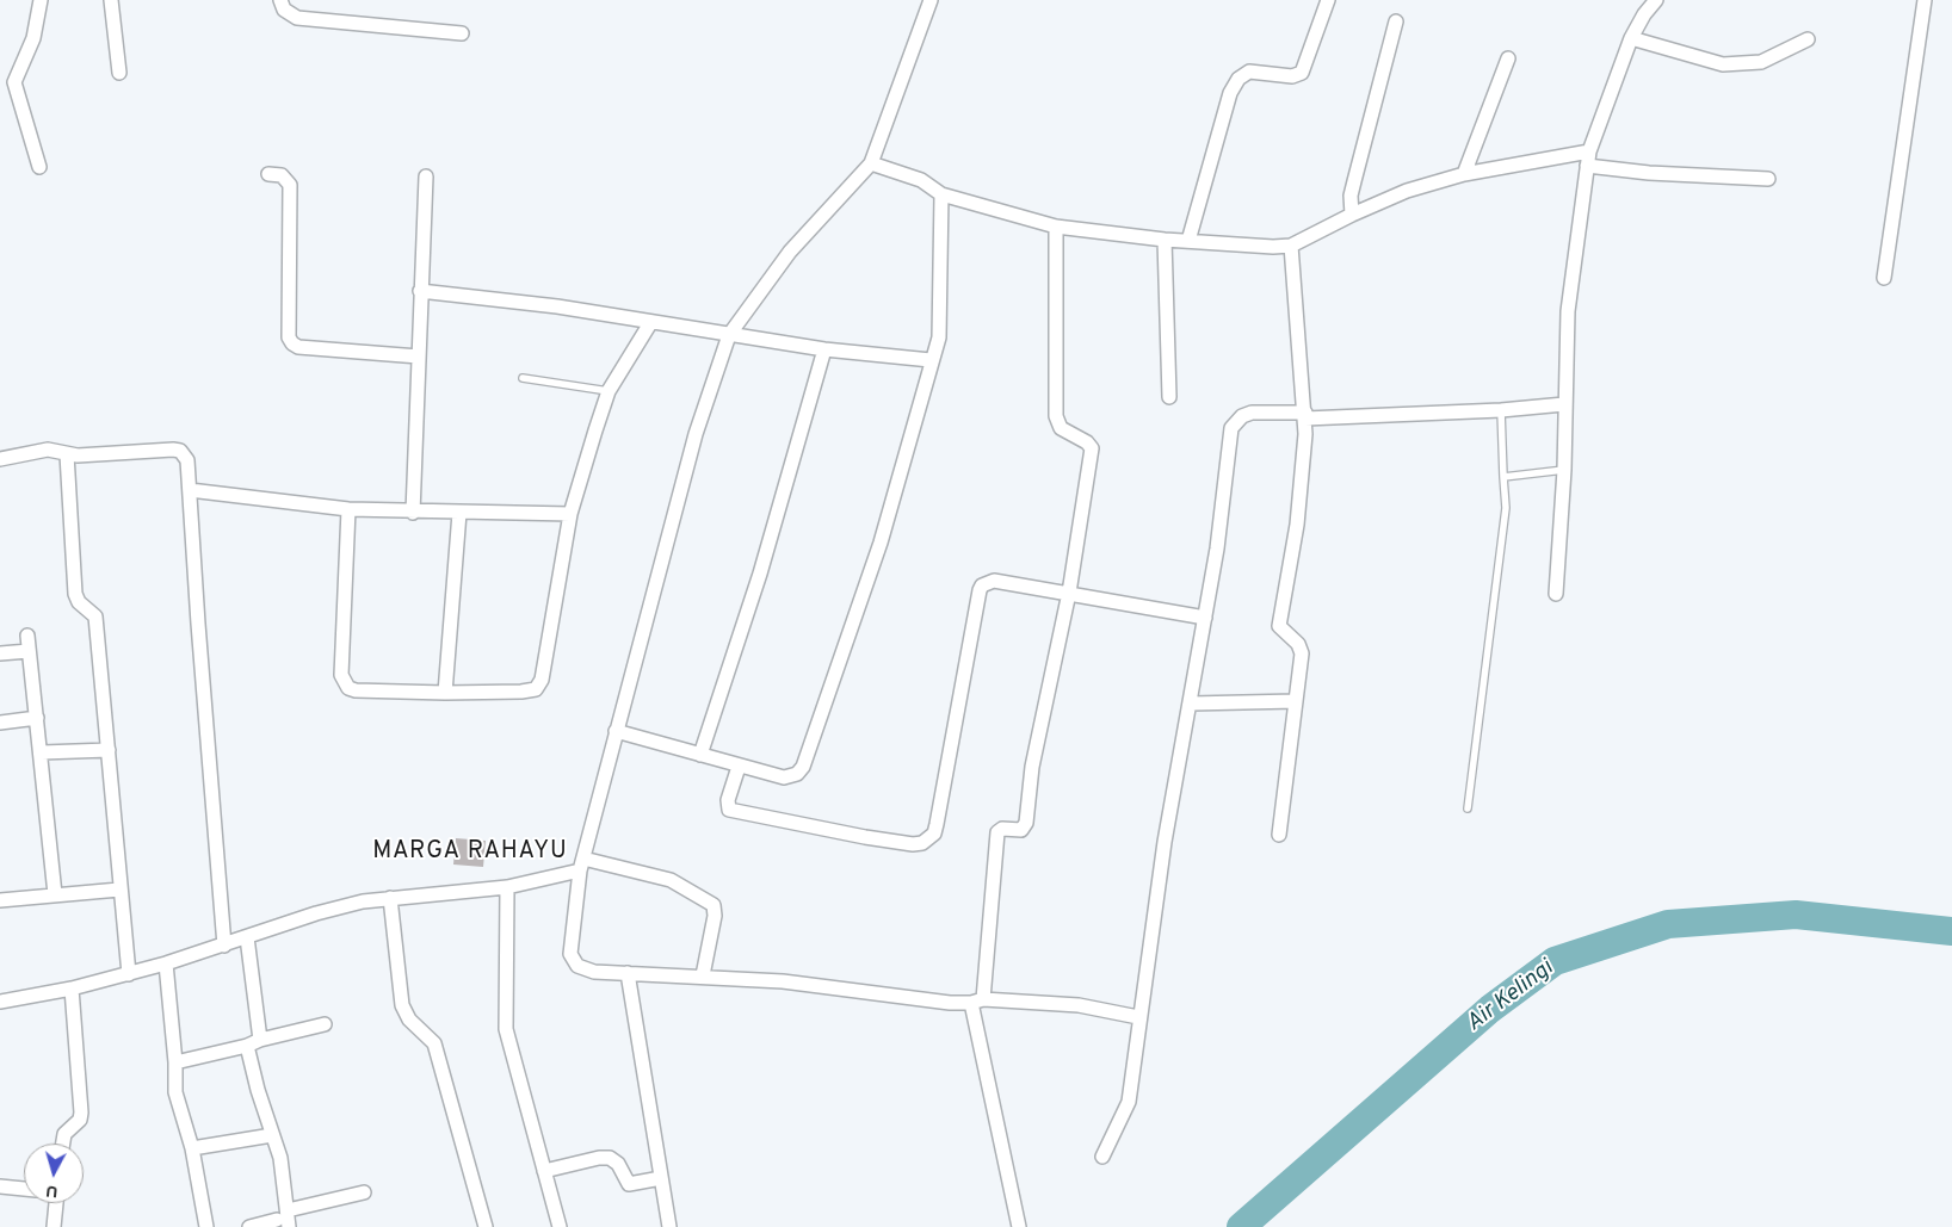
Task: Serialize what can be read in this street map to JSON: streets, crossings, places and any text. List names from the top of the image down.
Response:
{
  "districts": ["MARGA RAHAYU"],
  "water": ["Air Kelingi"],
  "north": "bottom"
}
